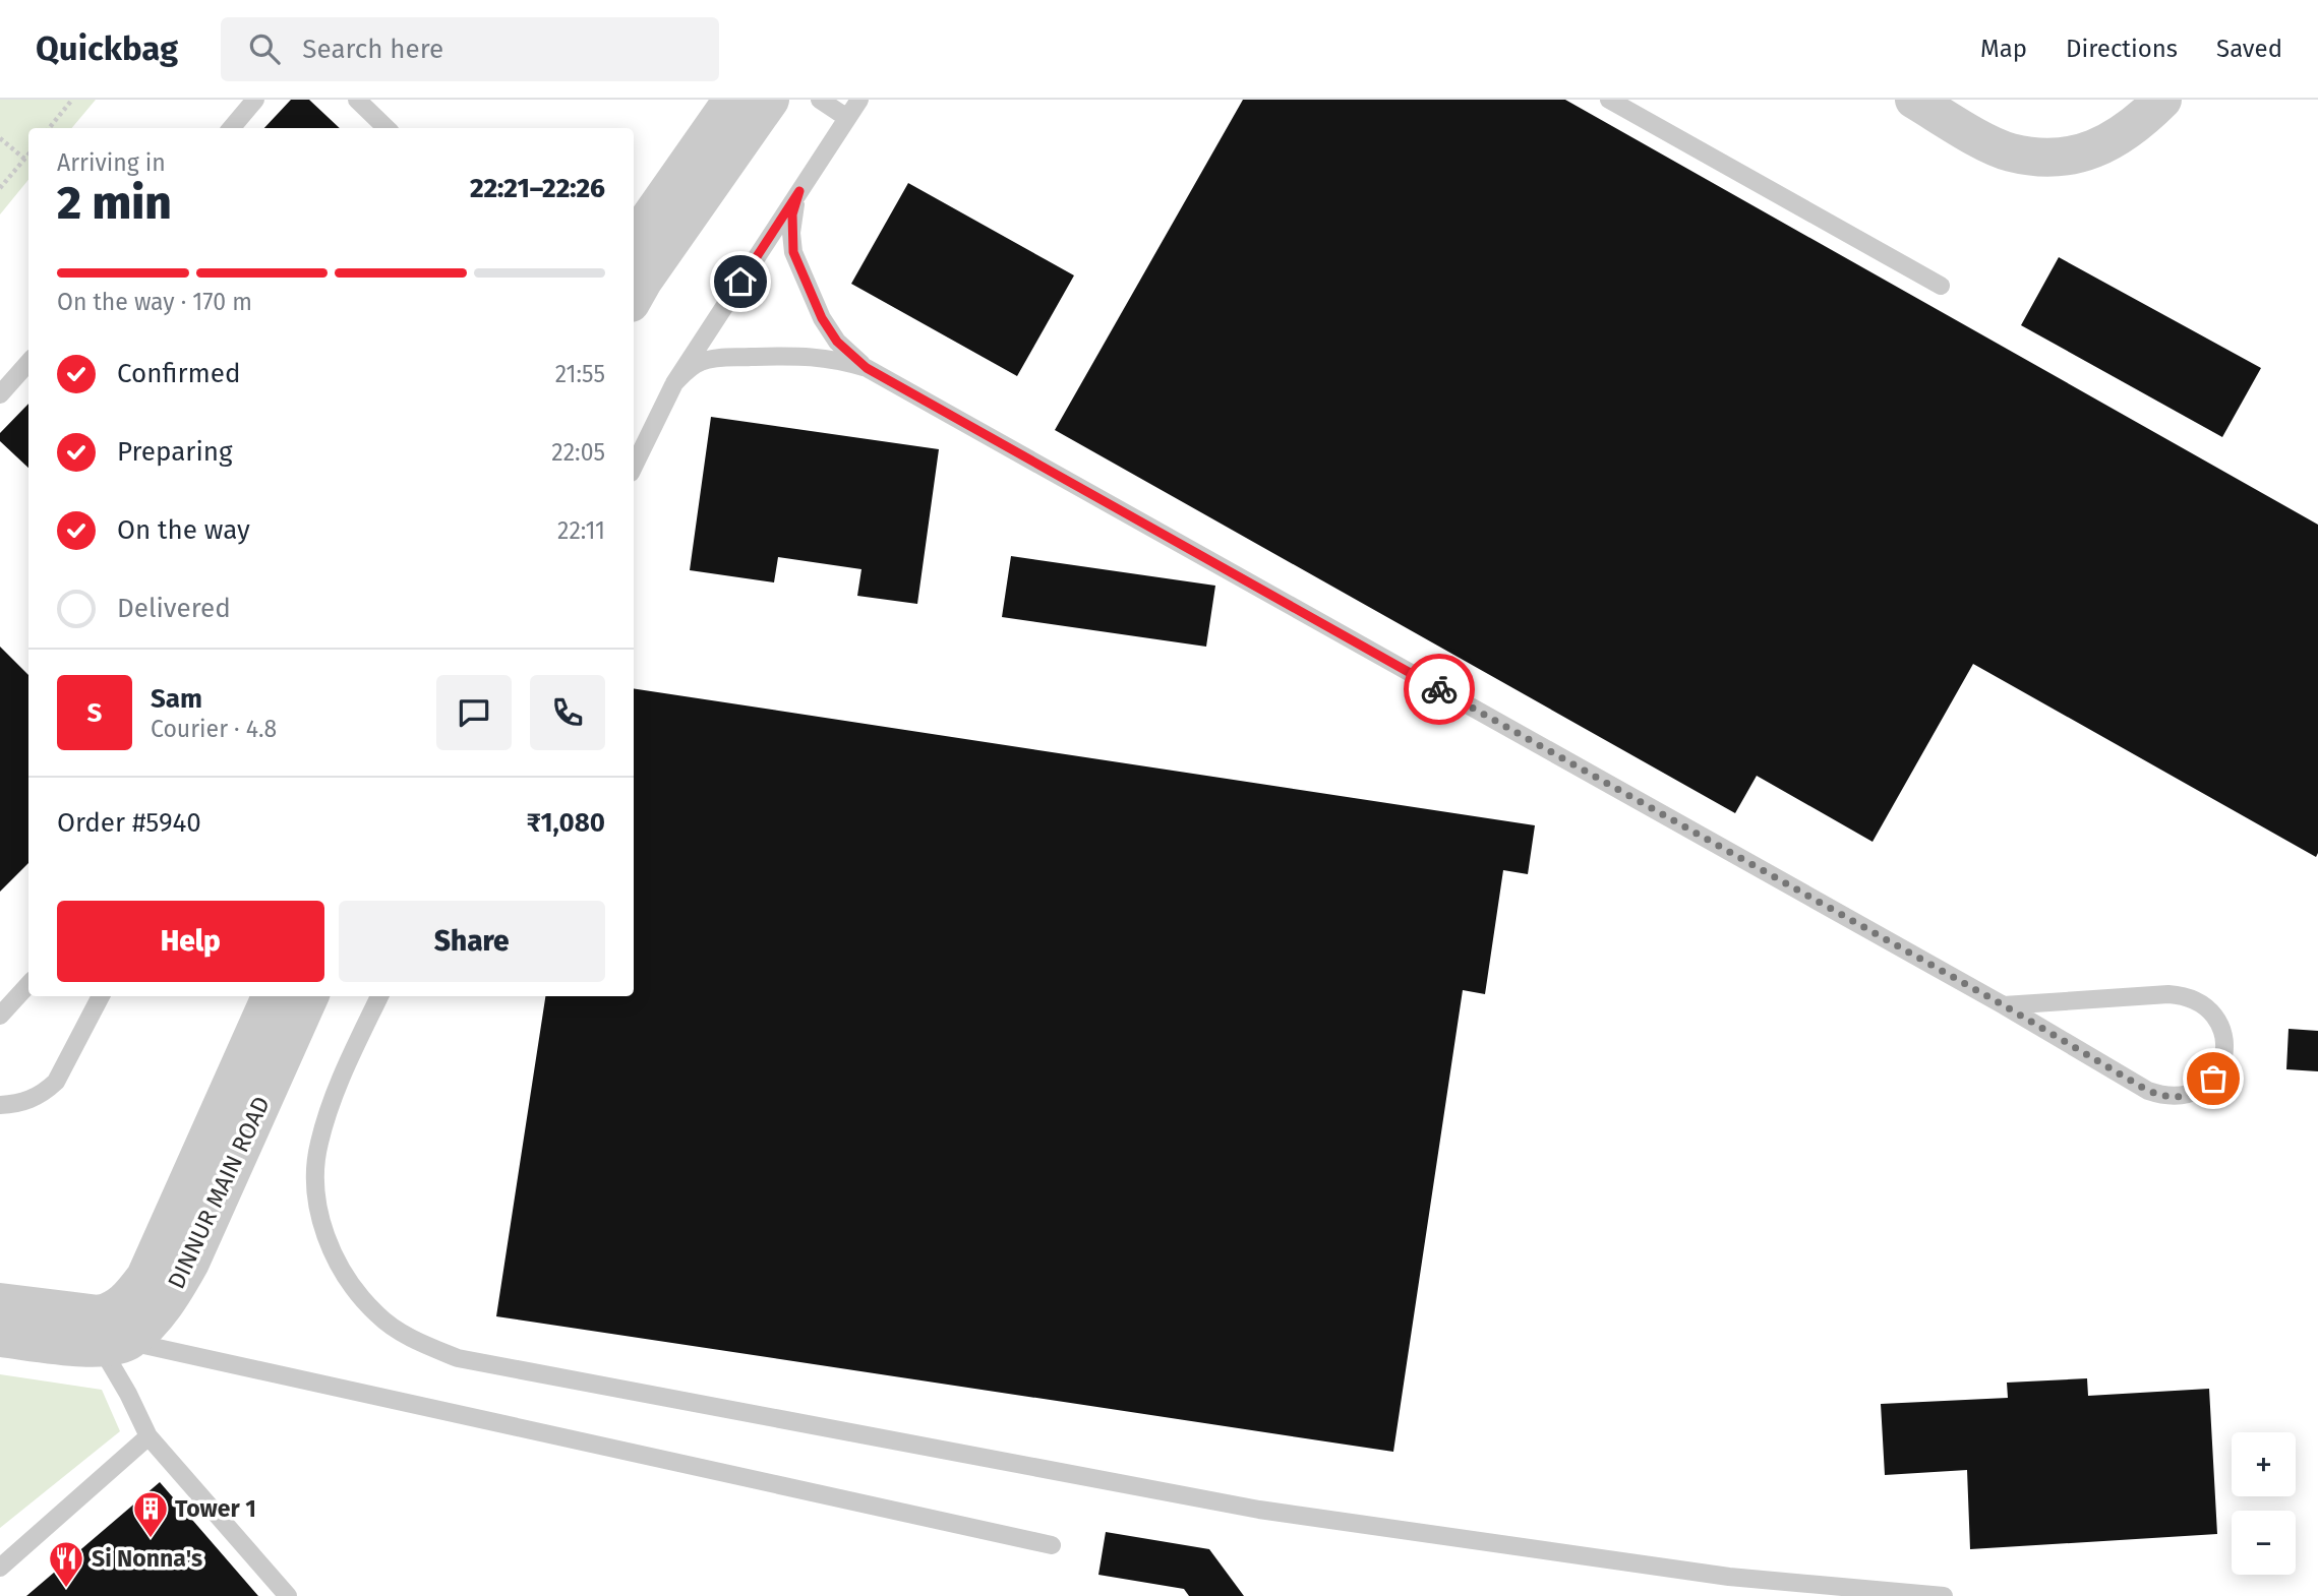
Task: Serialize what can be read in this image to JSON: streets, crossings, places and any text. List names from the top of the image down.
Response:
{
  "streets": {
    "street": ["DINNUR MAIN ROAD"]
  },
  "places": {
    "building": ["Tower 1"],
    "restaurant": ["Si Nonna's"]
  },
  "page": {
    "header": "Quickbag",
    "search": "Search here",
    "nav": ["Map", "Directions", "Saved"],
    "heading": ["2 min", "Arriving in", "22:21–22:26"],
    "panel": [
      "Sam",
      "Courier · 4.8",
      "Order #5940",
      "₹1,080"
    ],
    "bar": "On the way · 170 m",
    "list": [
      ["Confirmed", "21:55"],
      ["Preparing", "22:05"],
      ["On the way", "22:11"],
      "Delivered"
    ],
    "round": "S",
    "buttons": ["Help", "Share"],
    "map_buttons": ["+", "−"]
  }
}
